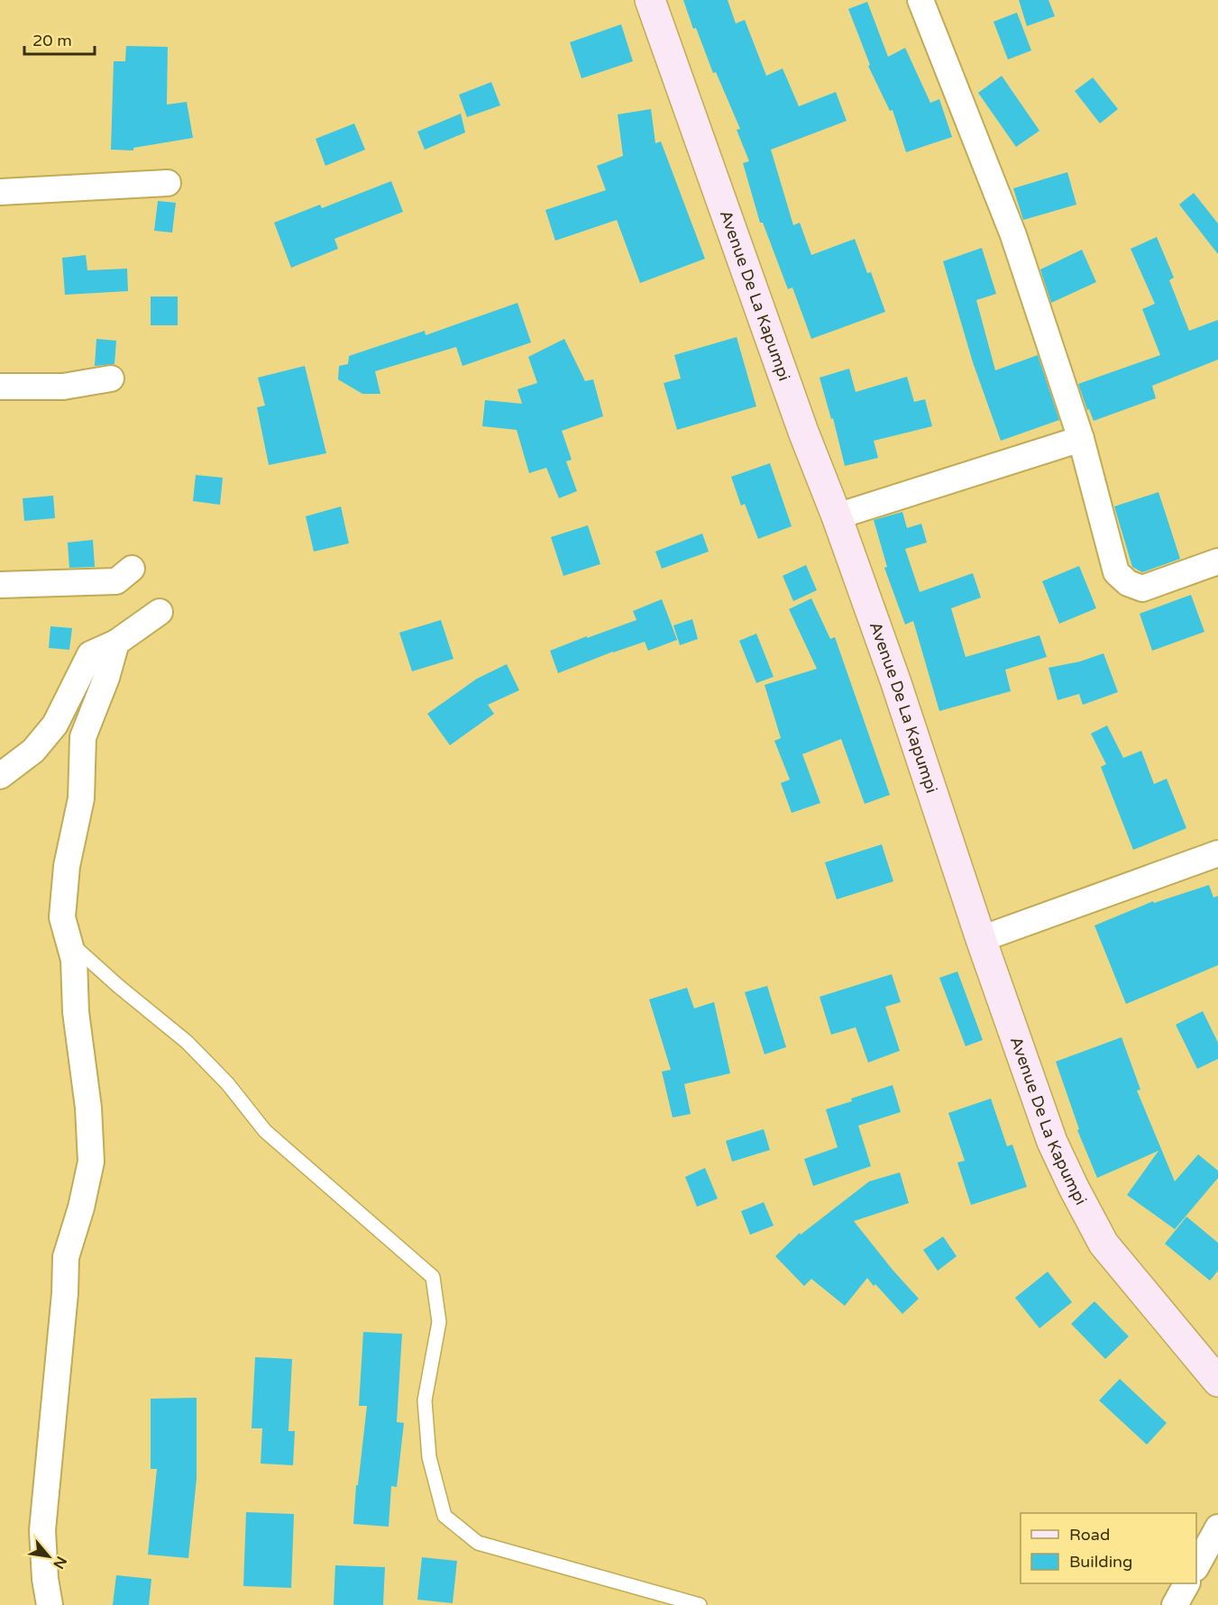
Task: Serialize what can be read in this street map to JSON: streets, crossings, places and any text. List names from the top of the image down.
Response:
{
  "streets": {
    "main road": ["Avenue De La Kapumpi"]
  },
  "legend": ["Road", "Building"],
  "scale_bar": "20 m",
  "north": "bottom right"
}
